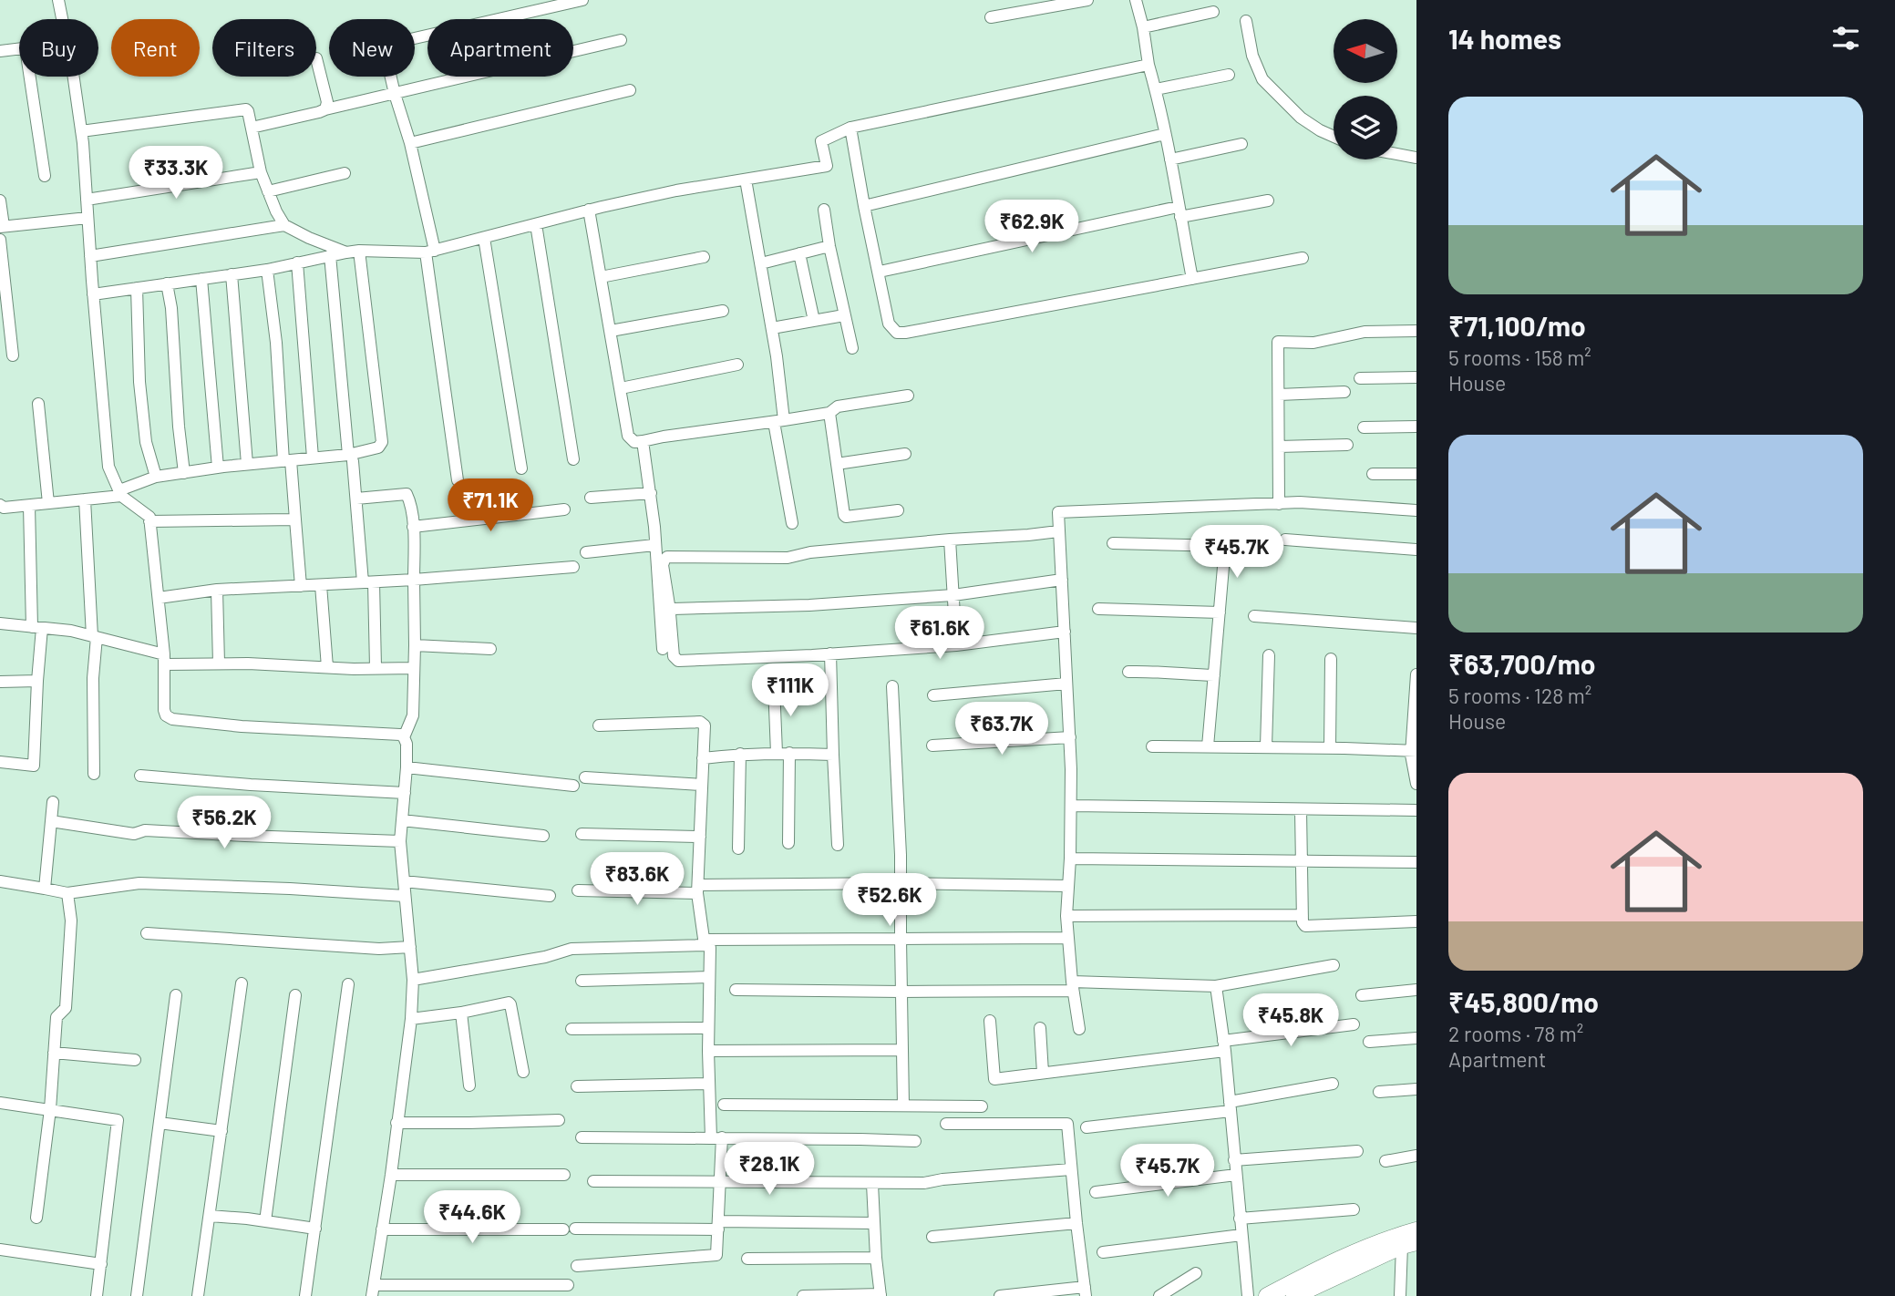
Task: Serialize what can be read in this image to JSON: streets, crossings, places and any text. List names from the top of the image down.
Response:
{
  "north": "left",
  "page": {
    "heading": "14 homes",
    "chip": [
      "Buy",
      "Rent",
      "Filters",
      "New",
      "Apartment"
    ],
    "list": [
      {
        "name": "₹71,100/mo",
        "note": "5 rooms · 158 m² · House"
      },
      {
        "name": "₹63,700/mo",
        "note": "5 rooms · 128 m² · House"
      },
      {
        "name": "₹45,800/mo",
        "note": "2 rooms · 78 m² · Apartment"
      }
    ],
    "price": [
      "₹33.3K",
      "₹62.9K",
      "₹71.1K",
      "₹45.7K",
      "₹61.6K",
      "₹111K",
      "₹63.7K",
      "₹56.2K",
      "₹83.6K",
      "₹52.6K",
      "₹45.8K",
      "₹28.1K",
      "₹45.7K",
      "₹44.6K"
    ]
  }
}
